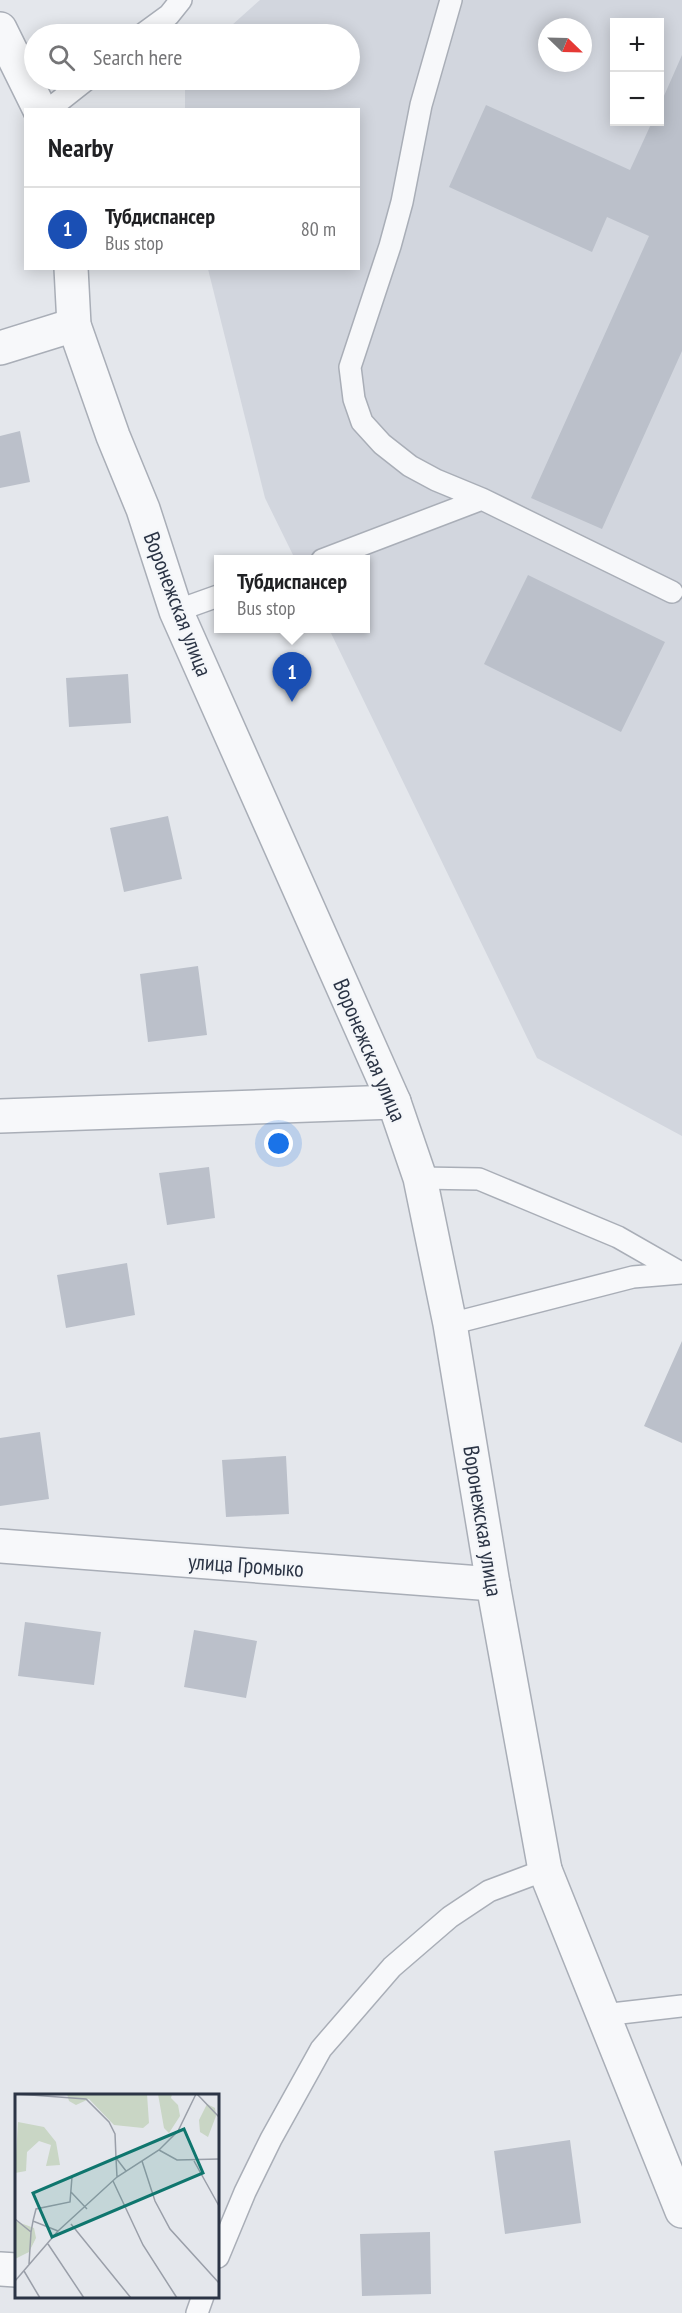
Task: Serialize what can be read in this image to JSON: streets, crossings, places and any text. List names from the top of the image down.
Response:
{
  "streets": {
    "street": ["Воронежская улица", "улица Громыко"]
  },
  "crossings": [
    ["Воронежская улица", "улица Громыко"]
  ],
  "north": "bottom right",
  "page": {
    "map_buttons": ["+", "−"],
    "search": "Search here",
    "heading": "Nearby",
    "list": [
      {
        "mark": "1",
        "name": "Тубдиспансер",
        "note": "Bus stop",
        "value": "80 m"
      }
    ],
    "popup": ["Тубдиспансер", "Bus stop"],
    "pins": "1"
  }
}
